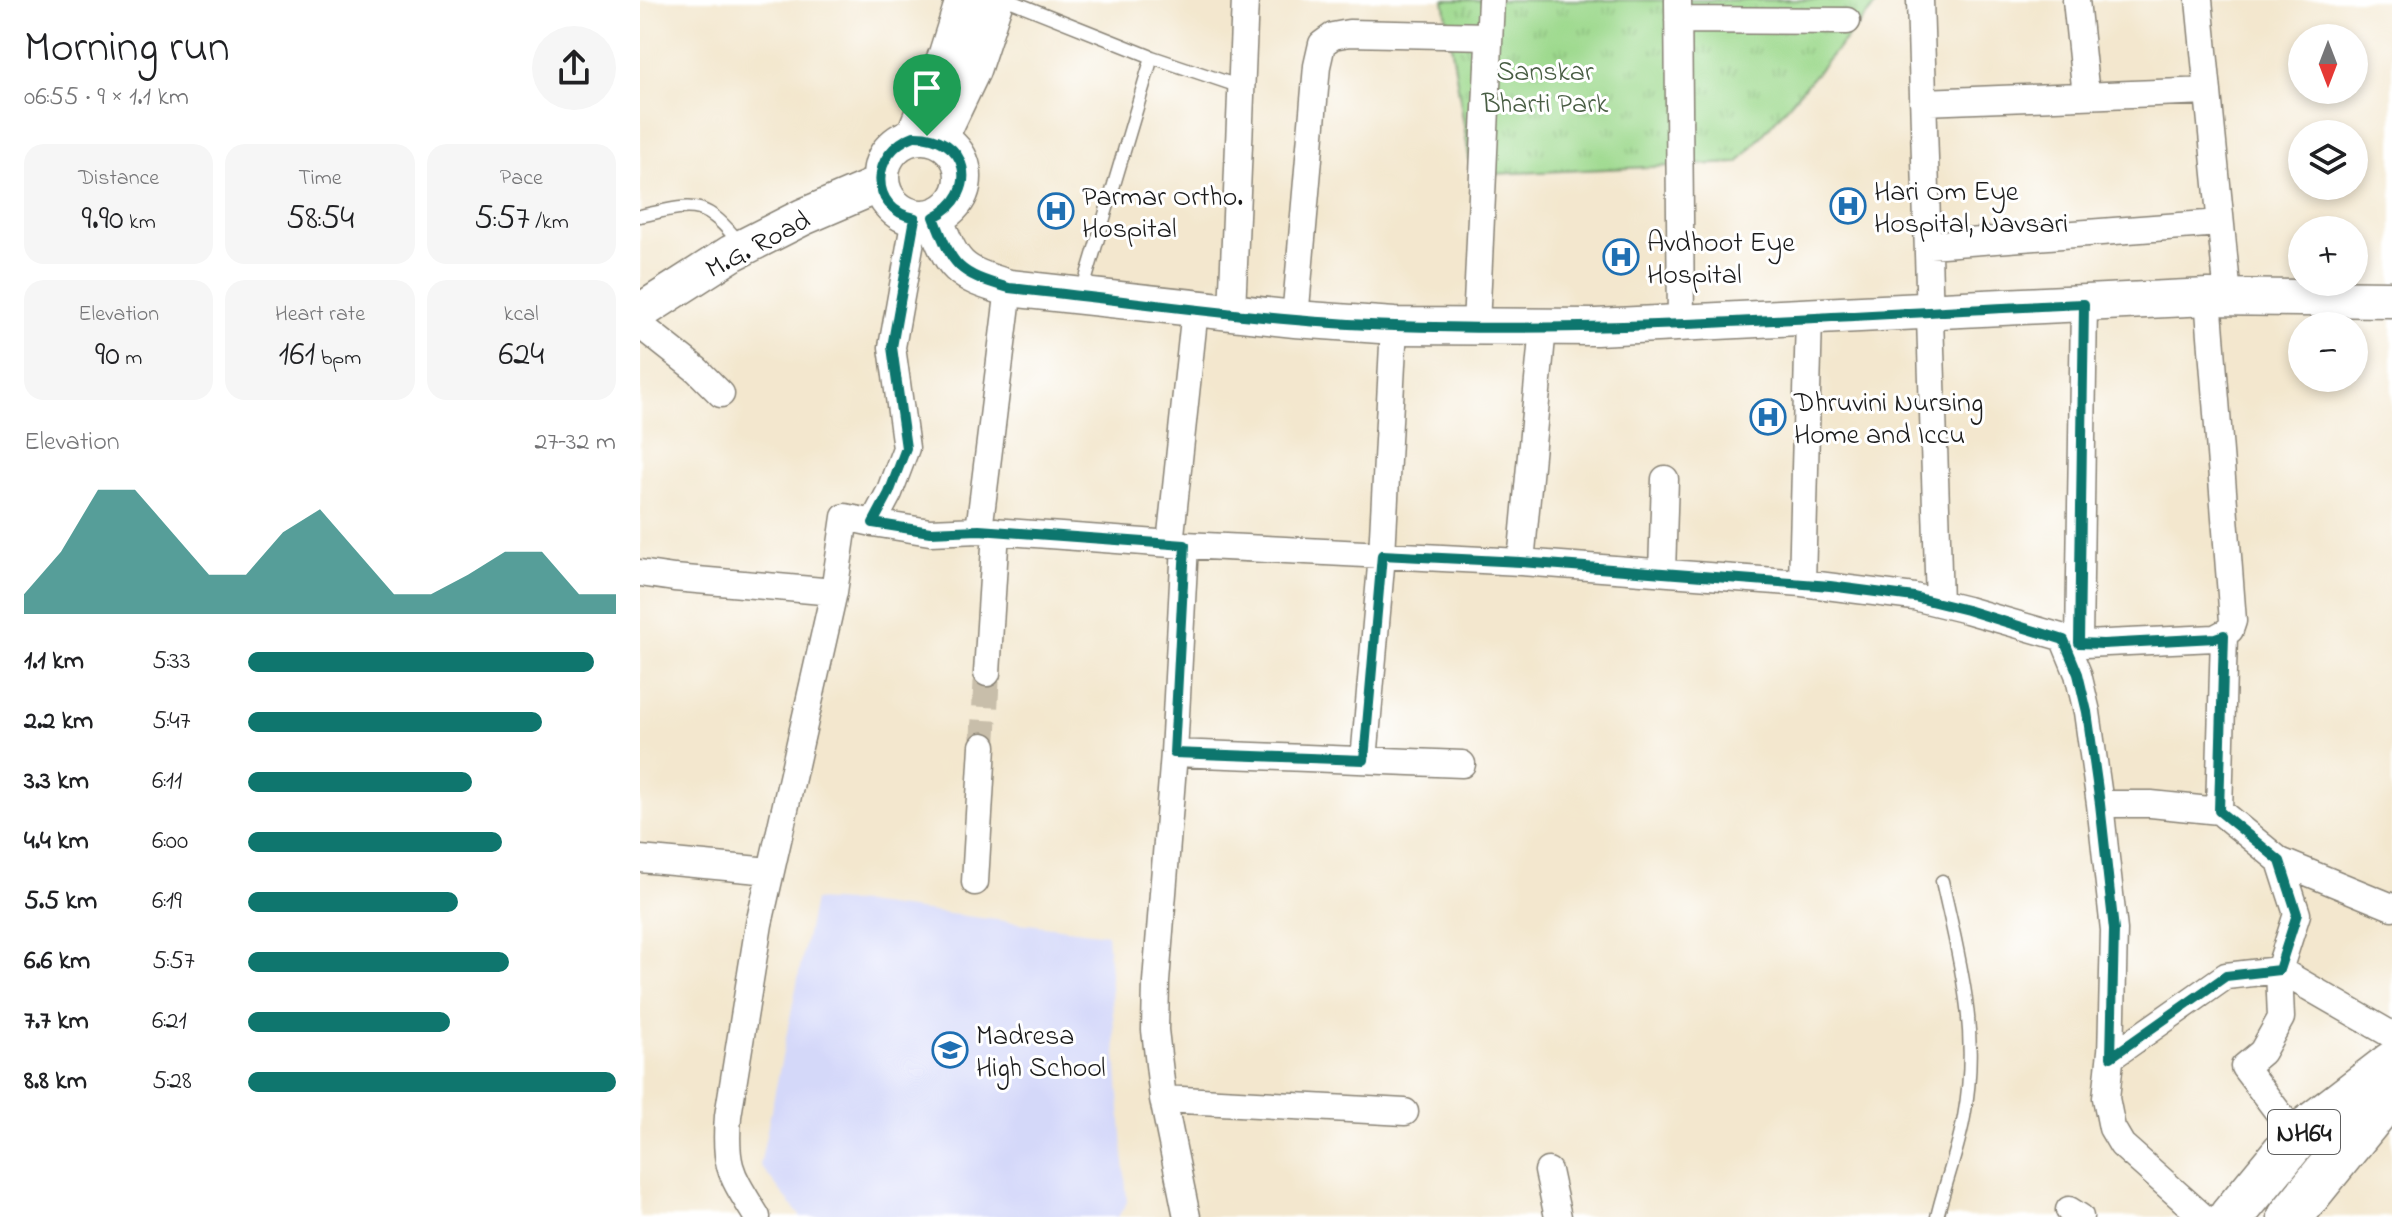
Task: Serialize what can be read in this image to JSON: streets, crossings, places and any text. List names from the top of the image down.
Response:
{
  "streets": {
    "highway": ["NH64"],
    "main road": ["M.G. Road"]
  },
  "parks": ["Sanskar Bharti Park"],
  "places": {
    "hospital": [
      "Hari Om Eye Hospital, Navsari",
      "Parmar Ortho. Hospital",
      "Avdhoot Eye Hospital",
      "Dhruvini Nursing Home and Iccu"
    ],
    "school or university": ["Madresa High School"]
  },
  "north": "bottom",
  "page": {
    "heading": ["Morning run", "06:55 · 9 × 1.1 km"],
    "map_buttons": ["+", "−"],
    "stats": [
      ["Distance", "9.90 km"],
      ["Time", "58:54"],
      ["Pace", "5:57 /km"],
      ["Elevation", "90 m"],
      ["Heart rate", "161 bpm"],
      ["kcal", "624"]
    ],
    "chart": ["Elevation", "27–32 m"],
    "list": [
      {
        "name": "1.1 km",
        "note": "5:33"
      },
      {
        "name": "2.2 km",
        "note": "5:47"
      },
      {
        "name": "3.3 km",
        "note": "6:11"
      },
      {
        "name": "4.4 km",
        "note": "6:00"
      },
      {
        "name": "5.5 km",
        "note": "6:19"
      },
      {
        "name": "6.6 km",
        "note": "5:57"
      },
      {
        "name": "7.7 km",
        "note": "6:21"
      },
      {
        "name": "8.8 km",
        "note": "5:28"
      }
    ]
  }
}
